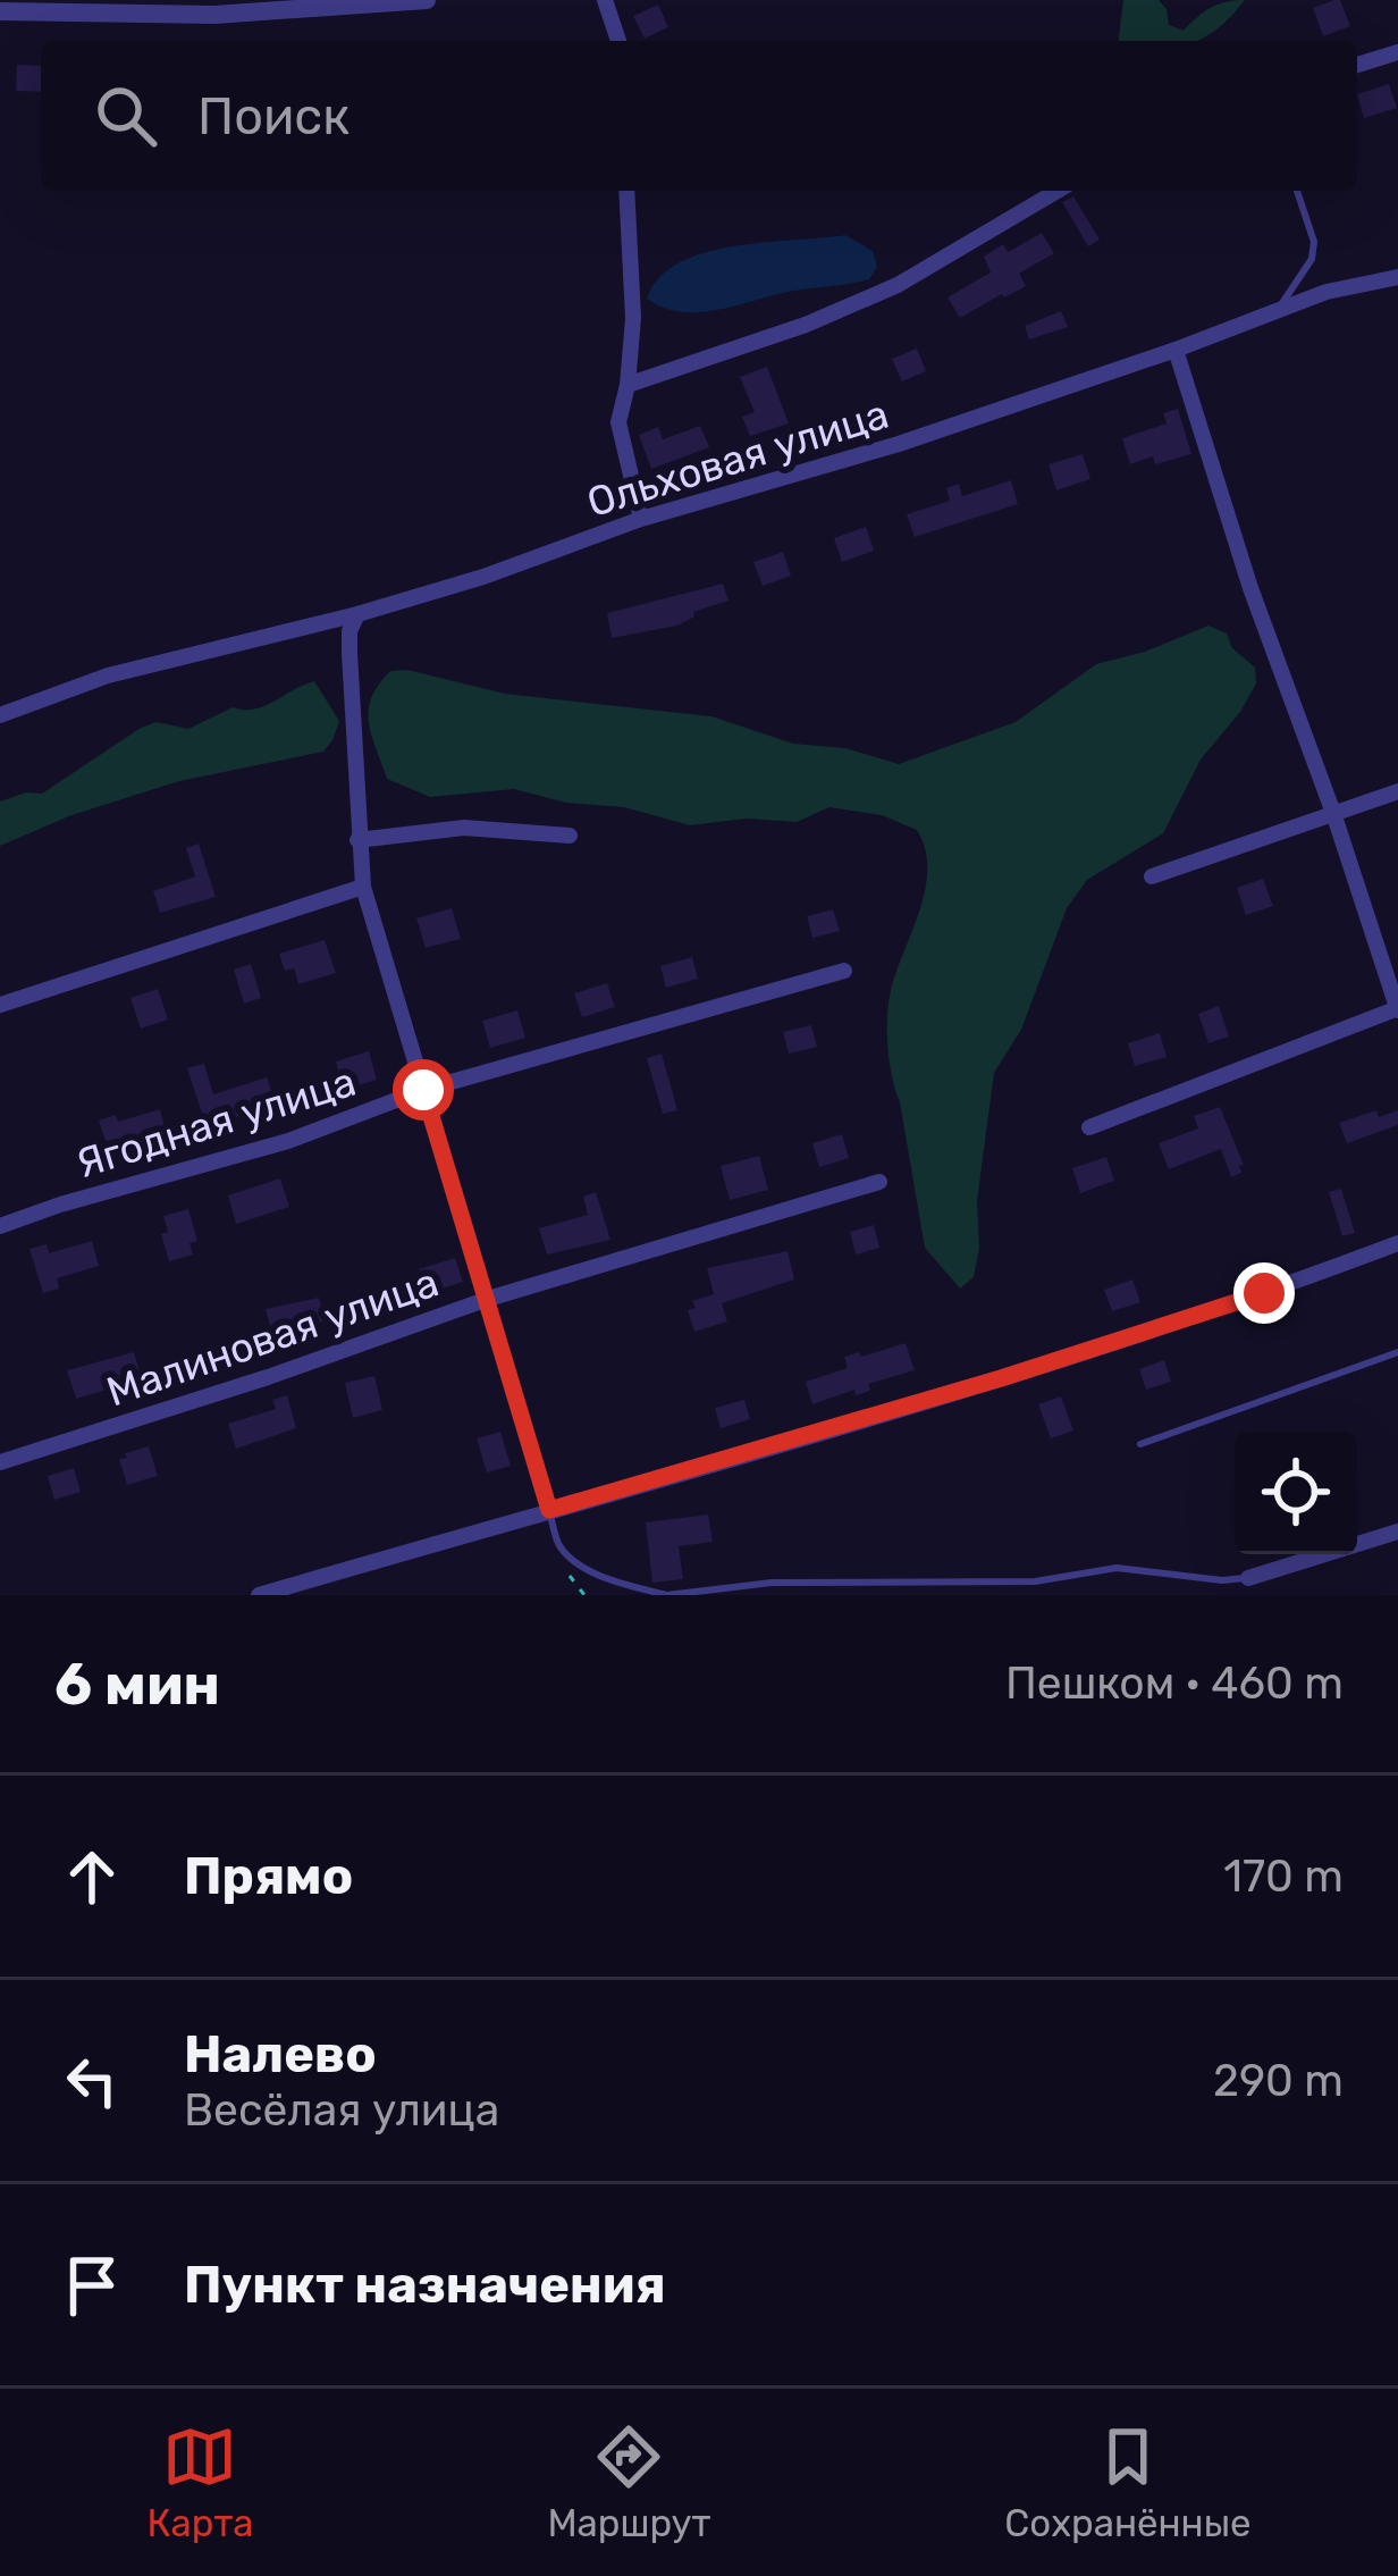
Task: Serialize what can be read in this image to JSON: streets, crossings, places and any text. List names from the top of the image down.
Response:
{
  "streets": {
    "street": ["Ольховая улица", "Ягодная улица", "Малиновая улица"]
  },
  "page": {
    "search": "Поиск",
    "heading": ["6 мин", "Пешком · 460 m"],
    "list": [
      ["Прямо", "170 m"],
      ["Налево", "Весёлая улица", "290 m"],
      "Пункт назначения"
    ],
    "nav": ["Карта", "Маршрут", "Сохранённые"]
  }
}
